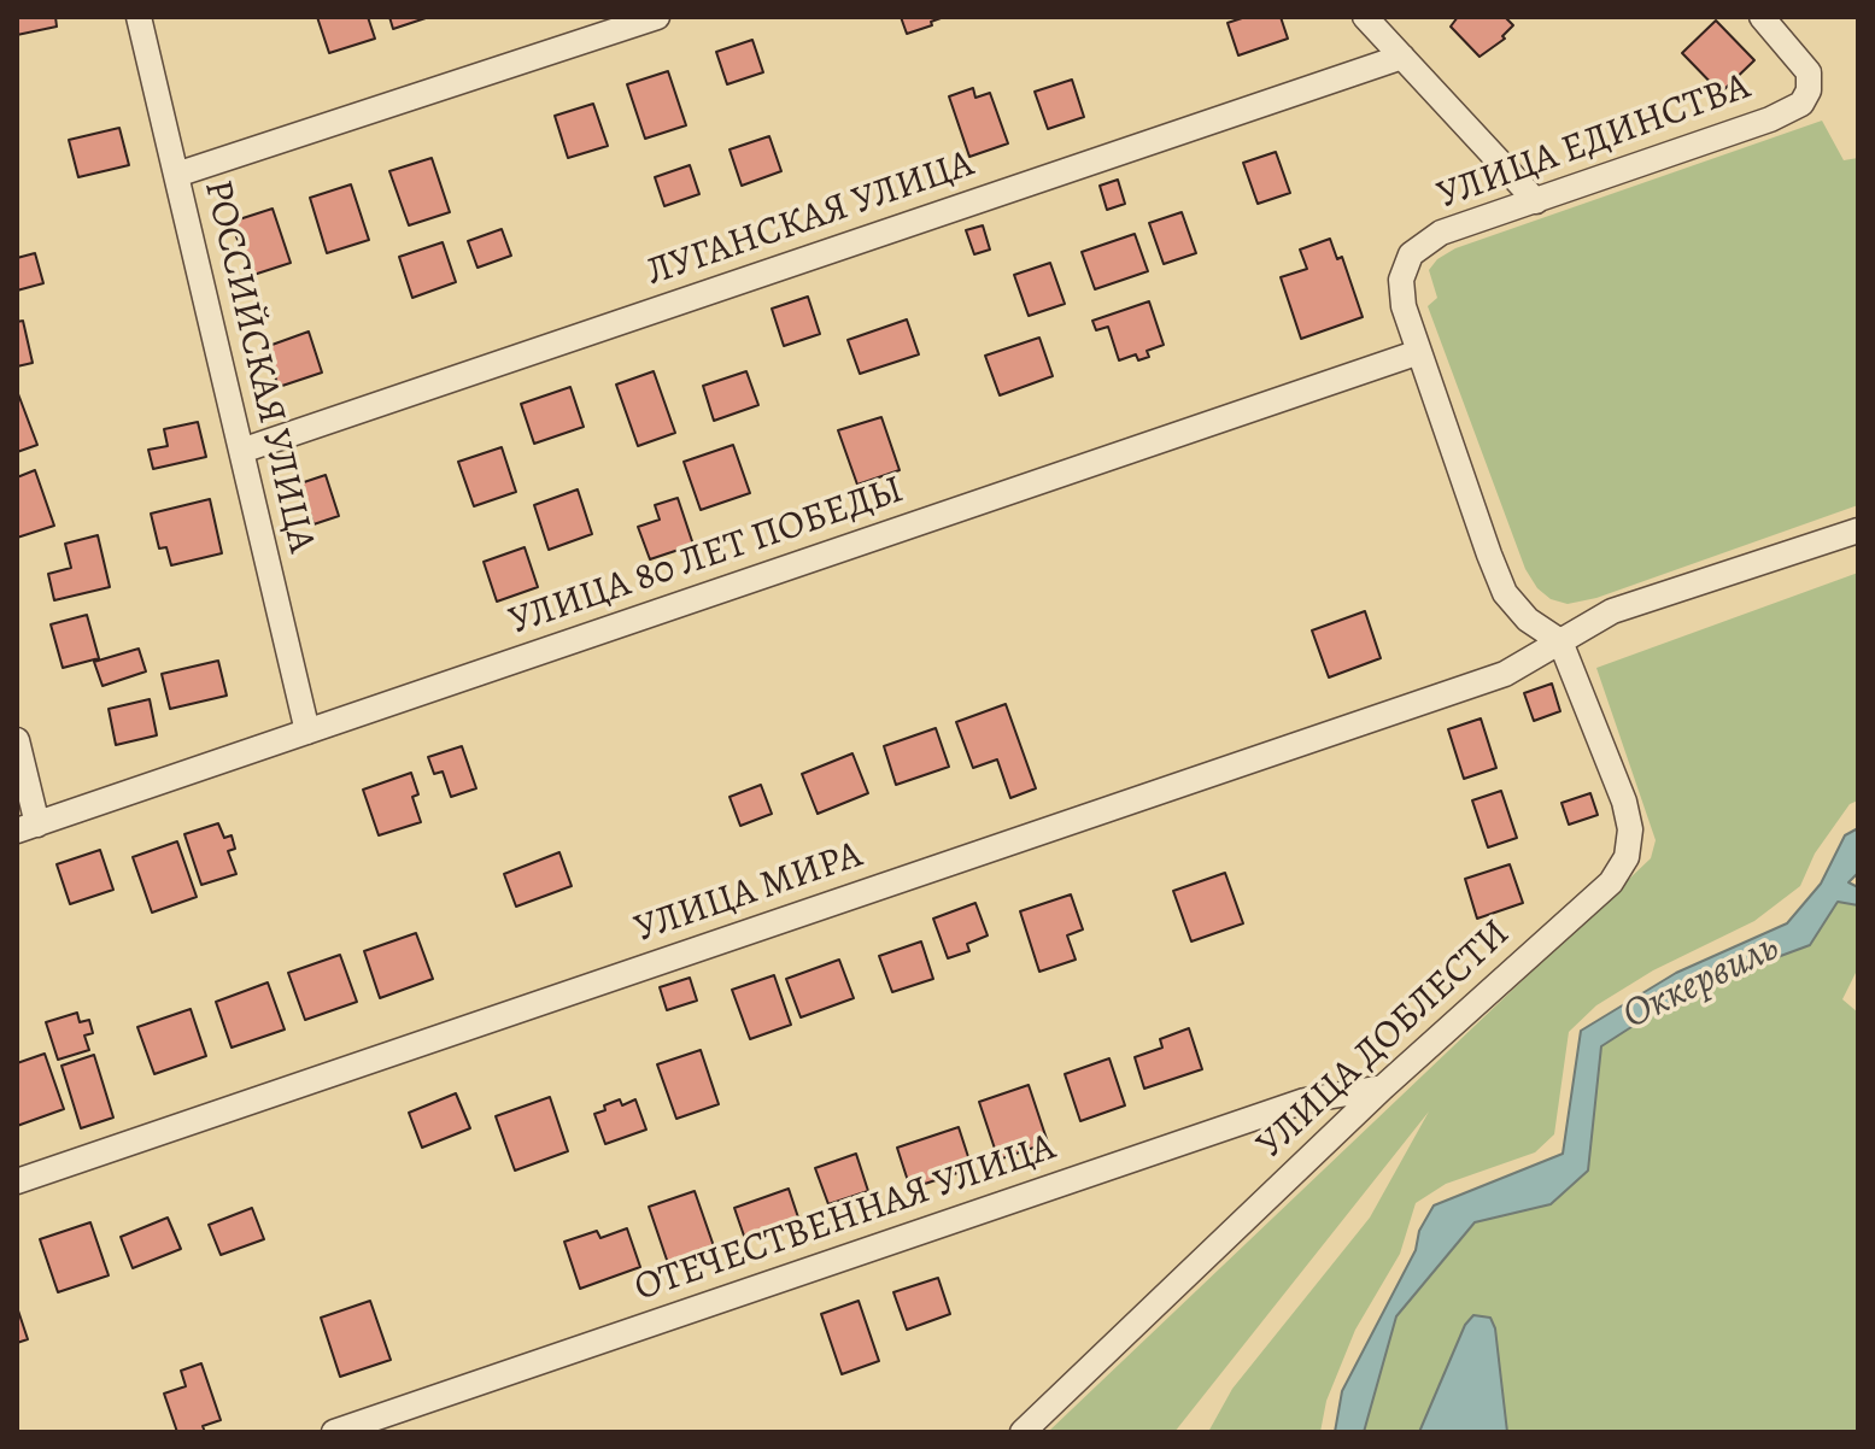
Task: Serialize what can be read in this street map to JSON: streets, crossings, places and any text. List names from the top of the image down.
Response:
{
  "streets": {
    "street": [
      "УЛИЦА ЕДИНСТВА",
      "ЛУГАНСКАЯ УЛИЦА",
      "РОССИЙСКАЯ УЛИЦА",
      "УЛИЦА 80 ЛЕТ ПОБЕДЫ",
      "УЛИЦА МИРА",
      "УЛИЦА ДОБЛЕСТИ",
      "ОТЕЧЕСТВЕННАЯ УЛИЦА"
    ]
  },
  "crossings": [
    ["УЛИЦА ЕДИНСТВА", "УЛИЦА 80 ЛЕТ ПОБЕДЫ"],
    ["УЛИЦА ЕДИНСТВА", "УЛИЦА МИРА"],
    ["УЛИЦА ЕДИНСТВА", "УЛИЦА ДОБЛЕСТИ"],
    ["ЛУГАНСКАЯ УЛИЦА", "РОССИЙСКАЯ УЛИЦА"],
    ["РОССИЙСКАЯ УЛИЦА", "УЛИЦА 80 ЛЕТ ПОБЕДЫ"],
    ["УЛИЦА МИРА", "УЛИЦА ДОБЛЕСТИ"],
    ["УЛИЦА ДОБЛЕСТИ", "ОТЕЧЕСТВЕННАЯ УЛИЦА"]
  ],
  "water": ["Оккервиль"]
}
